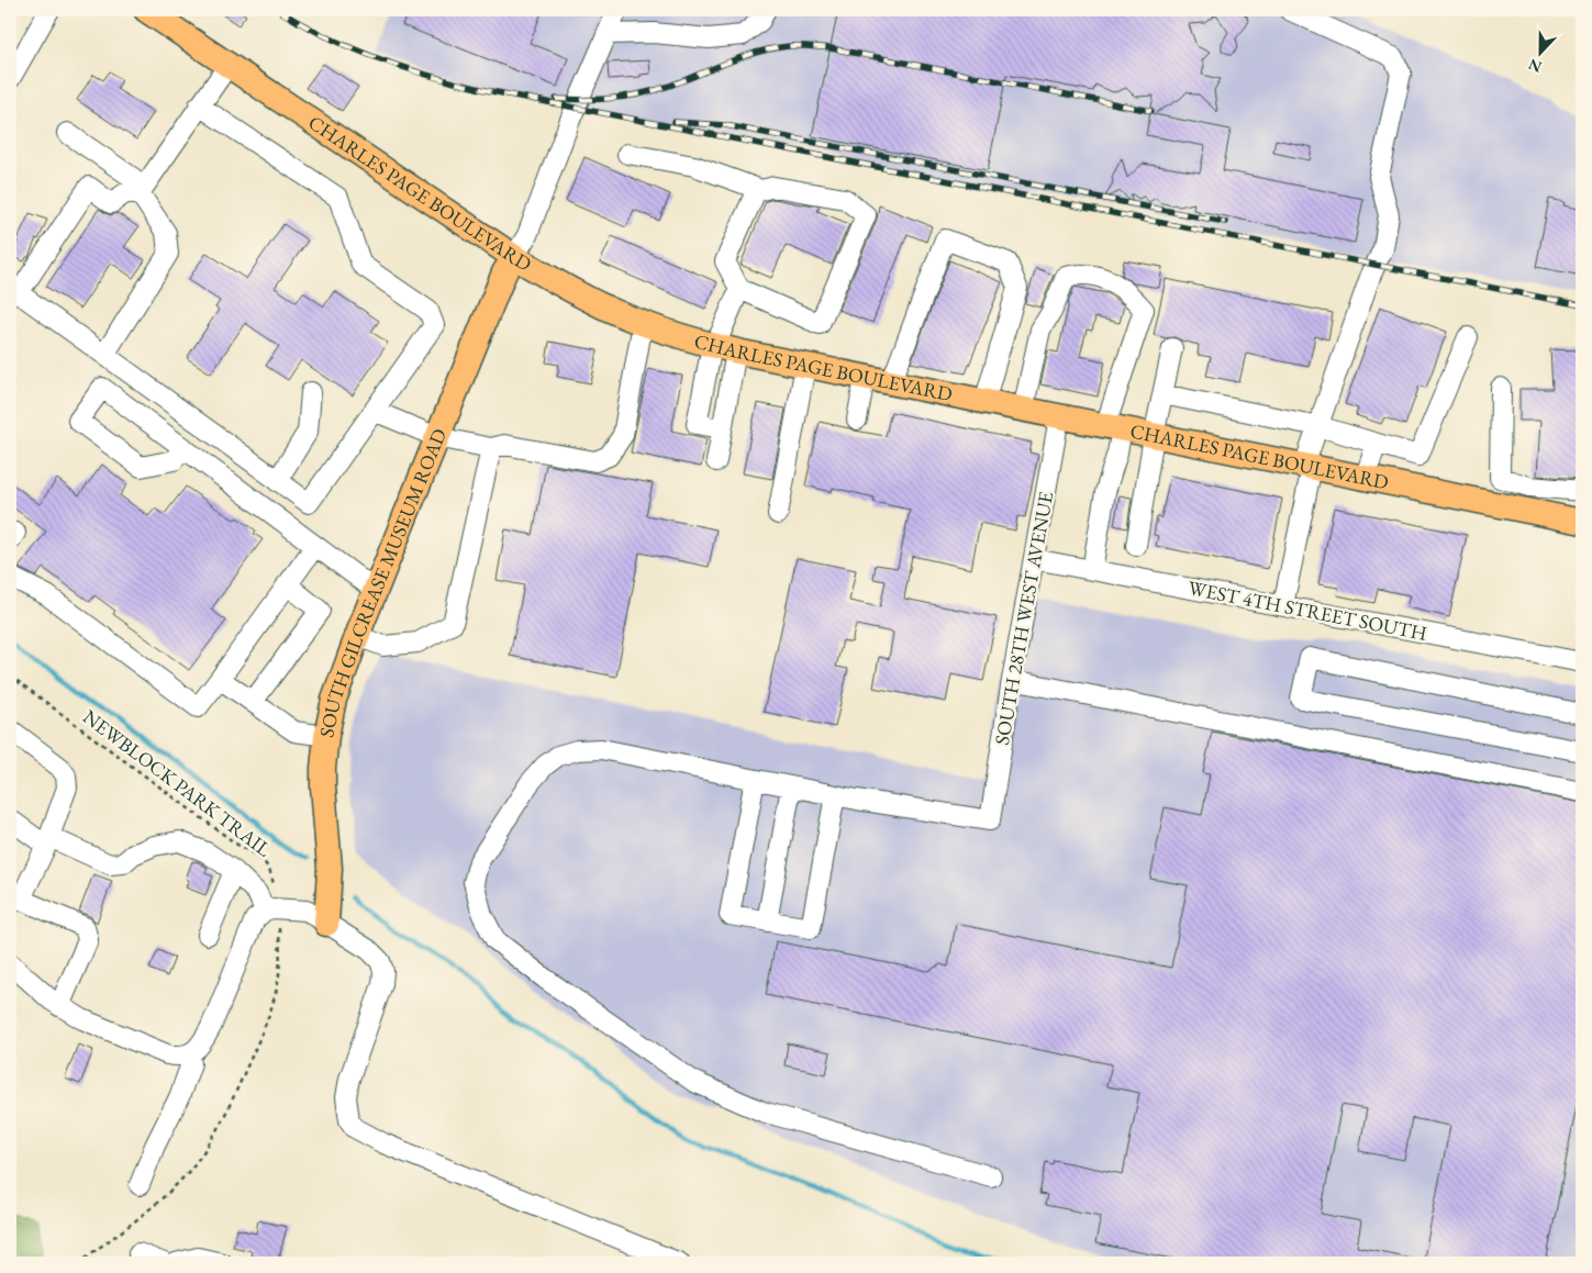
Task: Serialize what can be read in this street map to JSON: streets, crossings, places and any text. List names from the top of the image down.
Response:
{
  "streets": {
    "main road": ["CHARLES PAGE BOULEVARD", "SOUTH GILCREASE MUSEUM ROAD"],
    "street": ["WEST 4TH STREET SOUTH", "SOUTH 28TH WEST AVENUE"],
    "path": ["NEWBLOCK PARK TRAIL"]
  },
  "crossings": [
    ["CHARLES PAGE BOULEVARD", "SOUTH GILCREASE MUSEUM ROAD"],
    ["CHARLES PAGE BOULEVARD", "SOUTH 28TH WEST AVENUE"],
    ["WEST 4TH STREET SOUTH", "SOUTH 28TH WEST AVENUE"]
  ],
  "north": "bottom"
}
